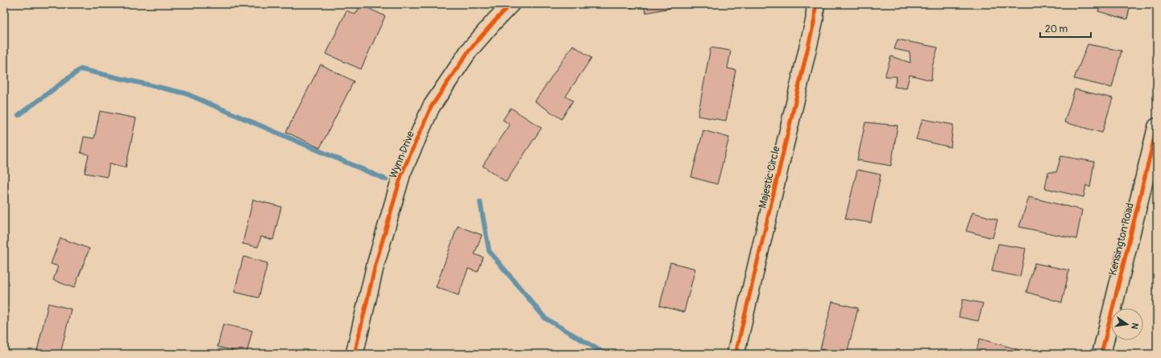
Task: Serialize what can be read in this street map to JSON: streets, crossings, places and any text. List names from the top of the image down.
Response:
{
  "streets": {
    "street": ["Wynn Drive", "Majestic Circle", "Kensington Road"]
  },
  "scale_bar": "20 m",
  "north": "right"
}
